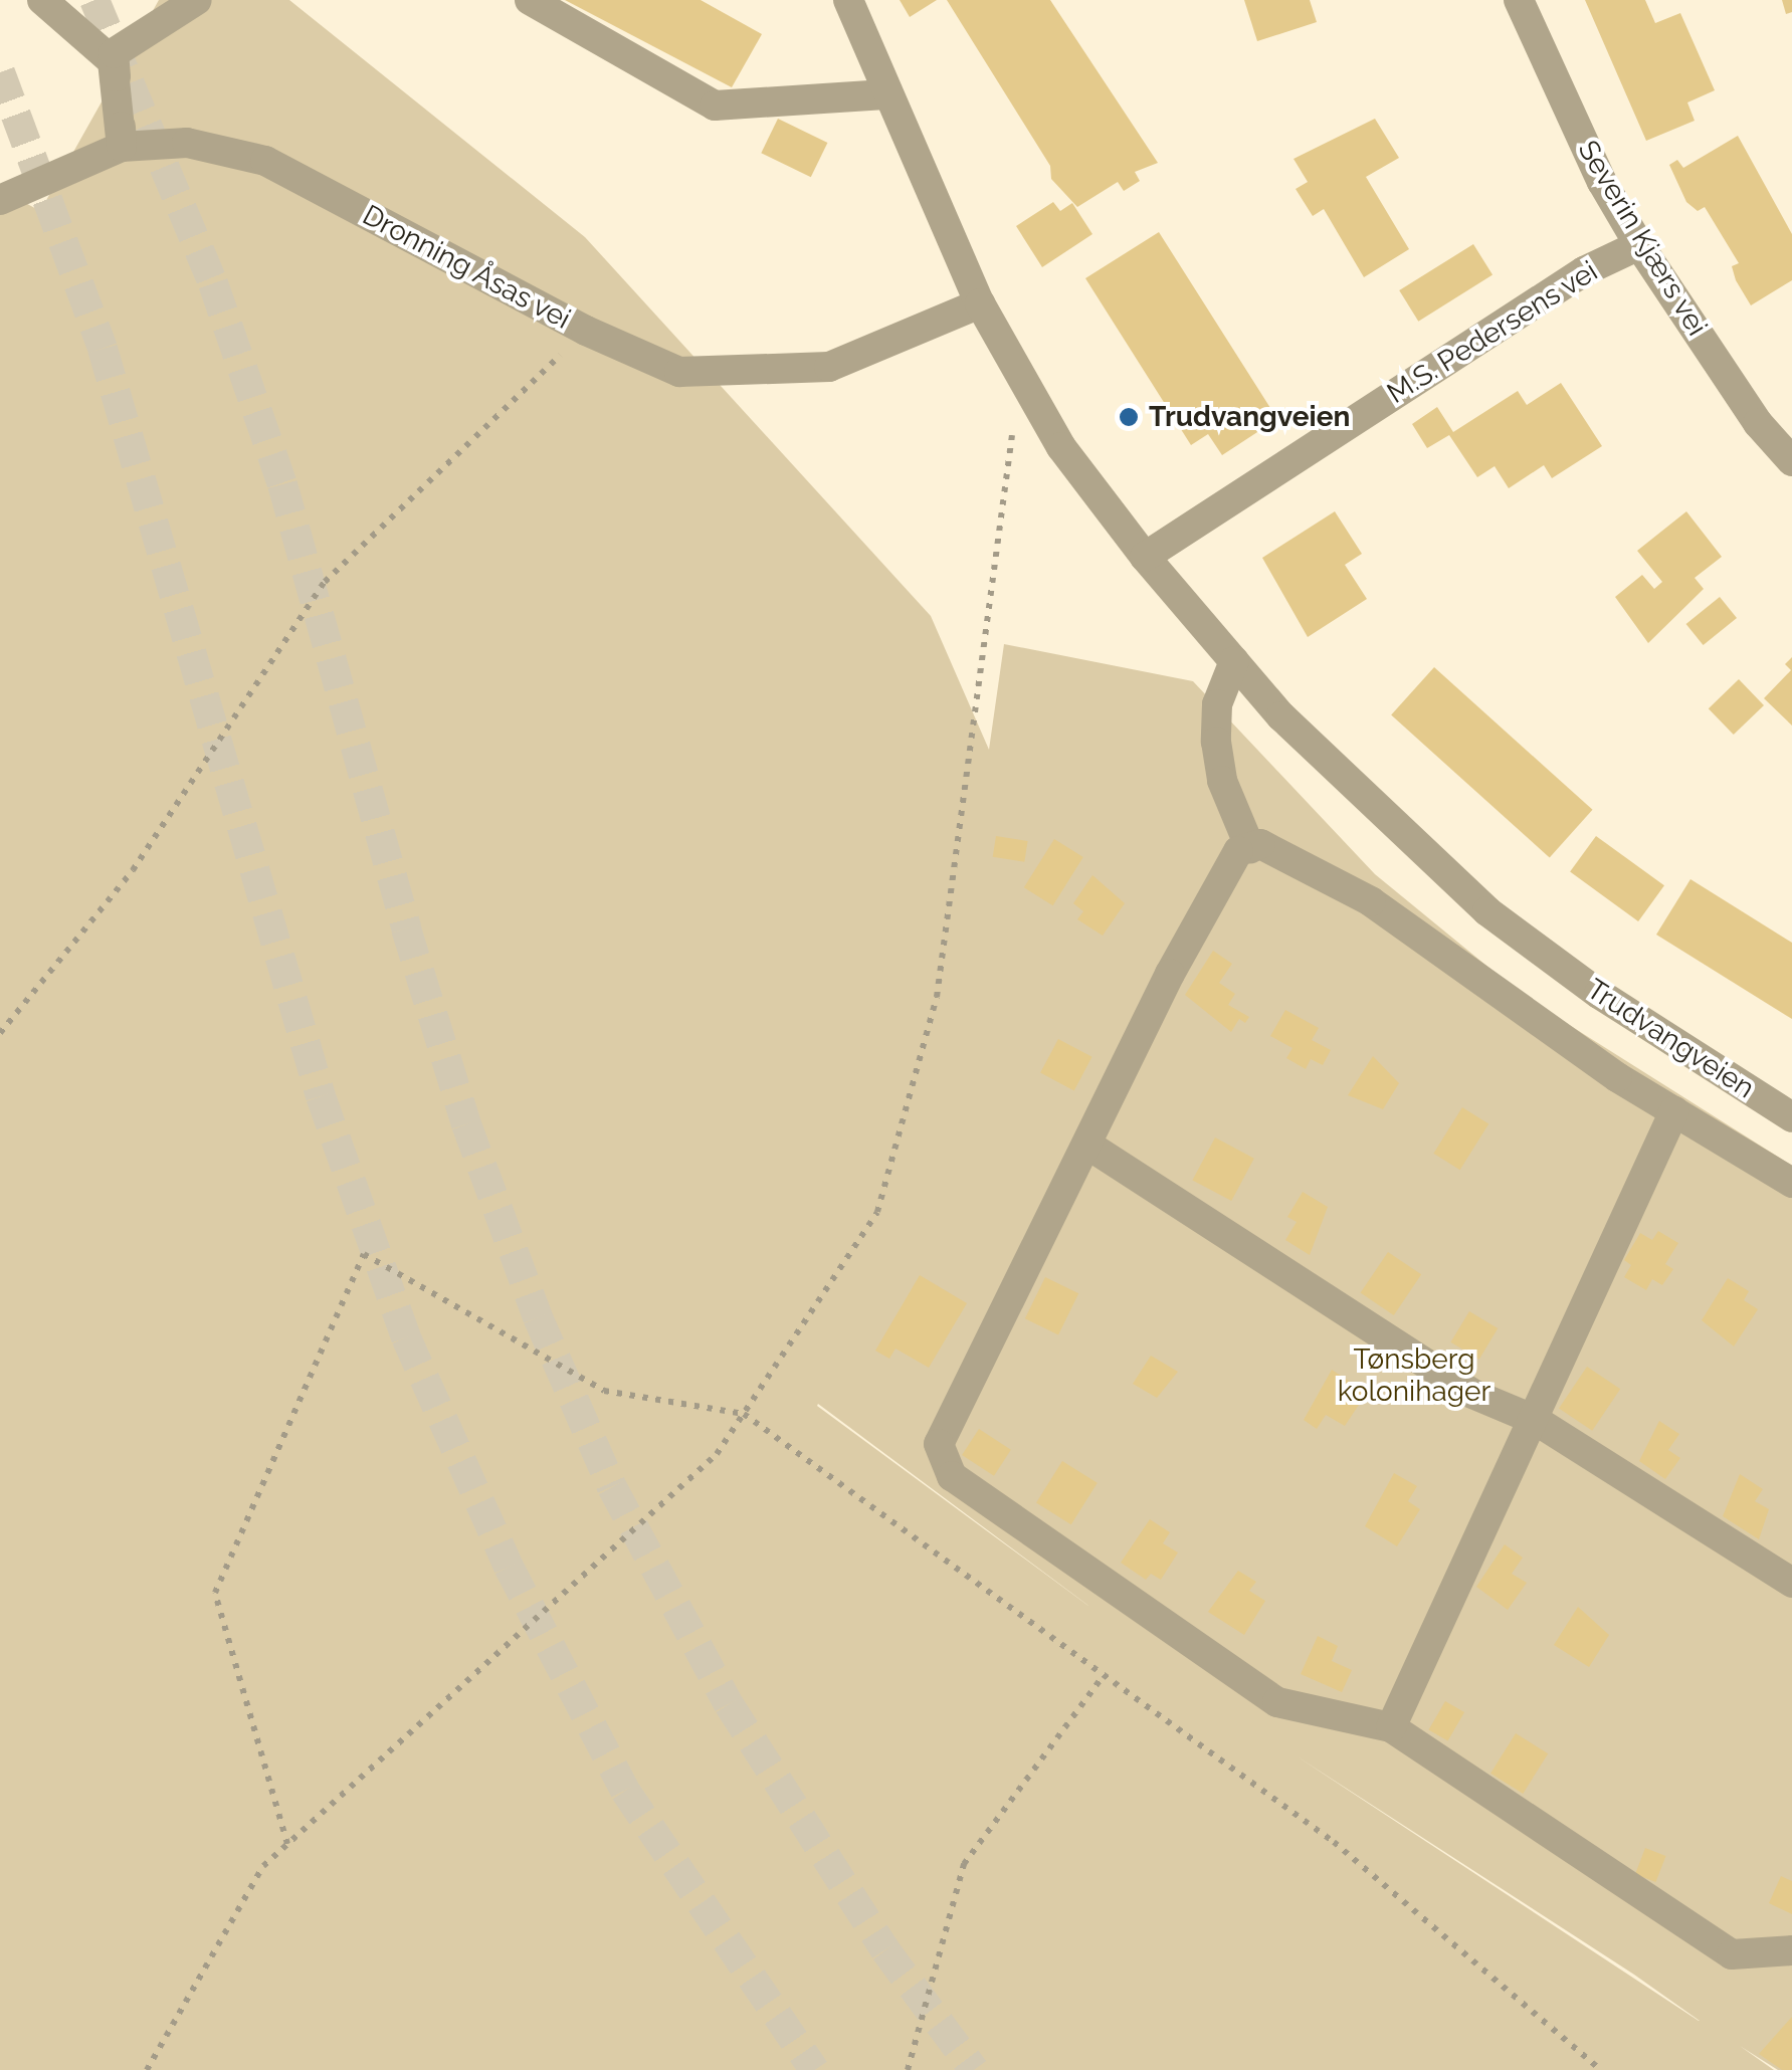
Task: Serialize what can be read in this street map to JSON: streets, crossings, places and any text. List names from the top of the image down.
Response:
{
  "streets": {
    "street": [
      "Severin Kjærs vei",
      "Dronning Åsas vei",
      "M.S. Pedersens vei",
      "Trudvangveien"
    ]
  },
  "crossings": [
    ["Severin Kjærs vei", "M.S. Pedersens vei"],
    ["Dronning Åsas vei", "Trudvangveien"],
    ["M.S. Pedersens vei", "Trudvangveien"]
  ],
  "parks": ["Tønsberg kolonihager"],
  "places": ["Trudvangveien"]
}
